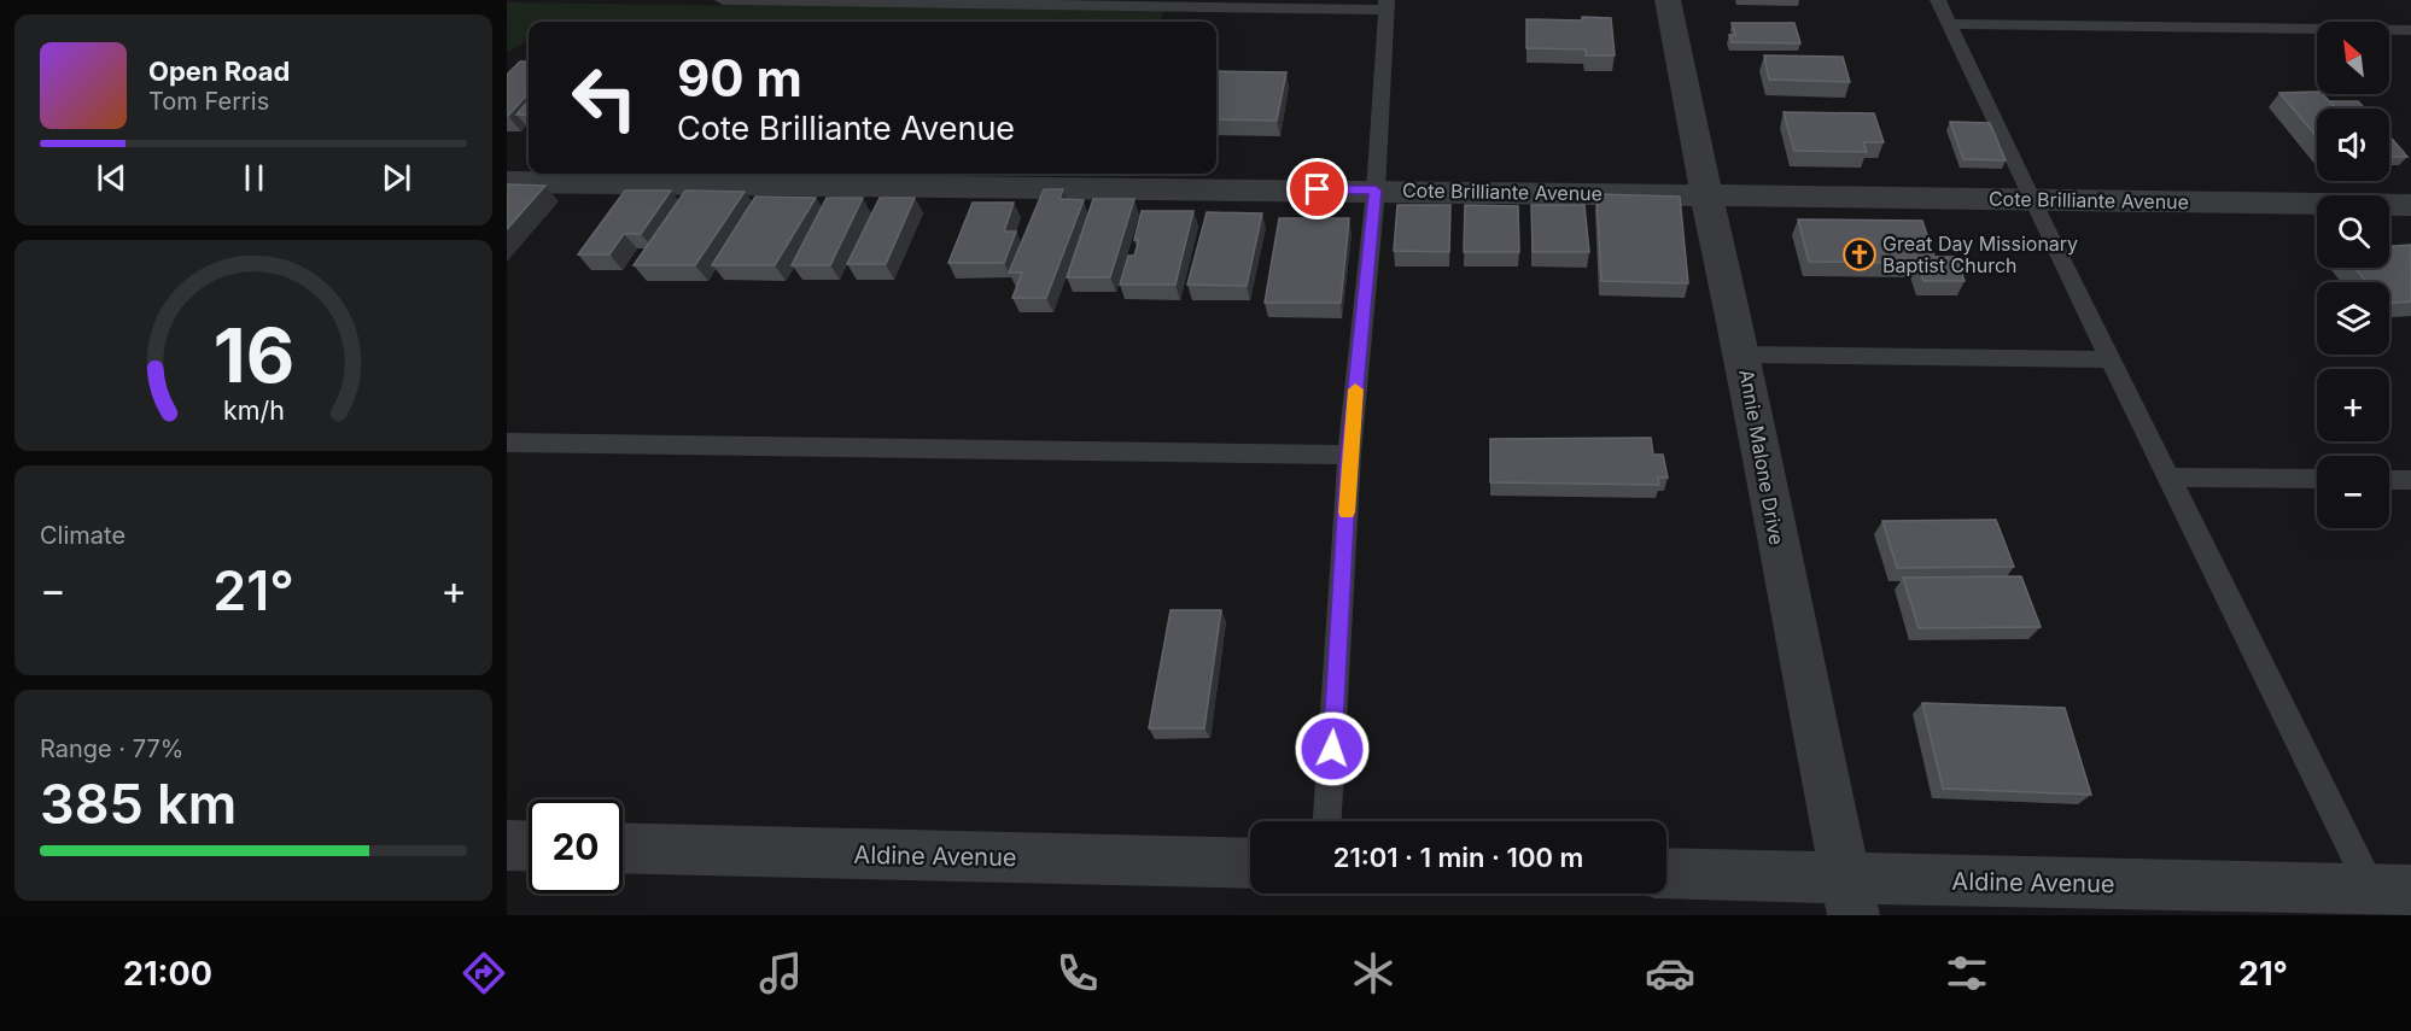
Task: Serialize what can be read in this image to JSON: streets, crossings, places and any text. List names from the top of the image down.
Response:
{
  "streets": {
    "street": ["Cote Brilliante Avenue", "Annie Malone Drive", "Aldine Avenue"]
  },
  "crossings": [
    ["Cote Brilliante Avenue", "Annie Malone Drive"],
    ["Annie Malone Drive", "Aldine Avenue"]
  ],
  "places": {
    "church": ["Great Day Missionary Baptist Church"]
  },
  "north": "top left",
  "page": {
    "map_buttons": ["+", "−"],
    "turn": ["90 m", "Cote Brilliante Avenue"],
    "song": ["Open Road", "Tom Ferris"],
    "tile": [
      "Climate",
      ["Range · 77%", "385 km"]
    ],
    "heat": ["−", "21°", "+"],
    "limit": "20",
    "trip": "21:01 · 1 min · 100 m",
    "tabs": ["21:00", "21°"],
    "gauge": ["16", "km/h"]
  }
}
